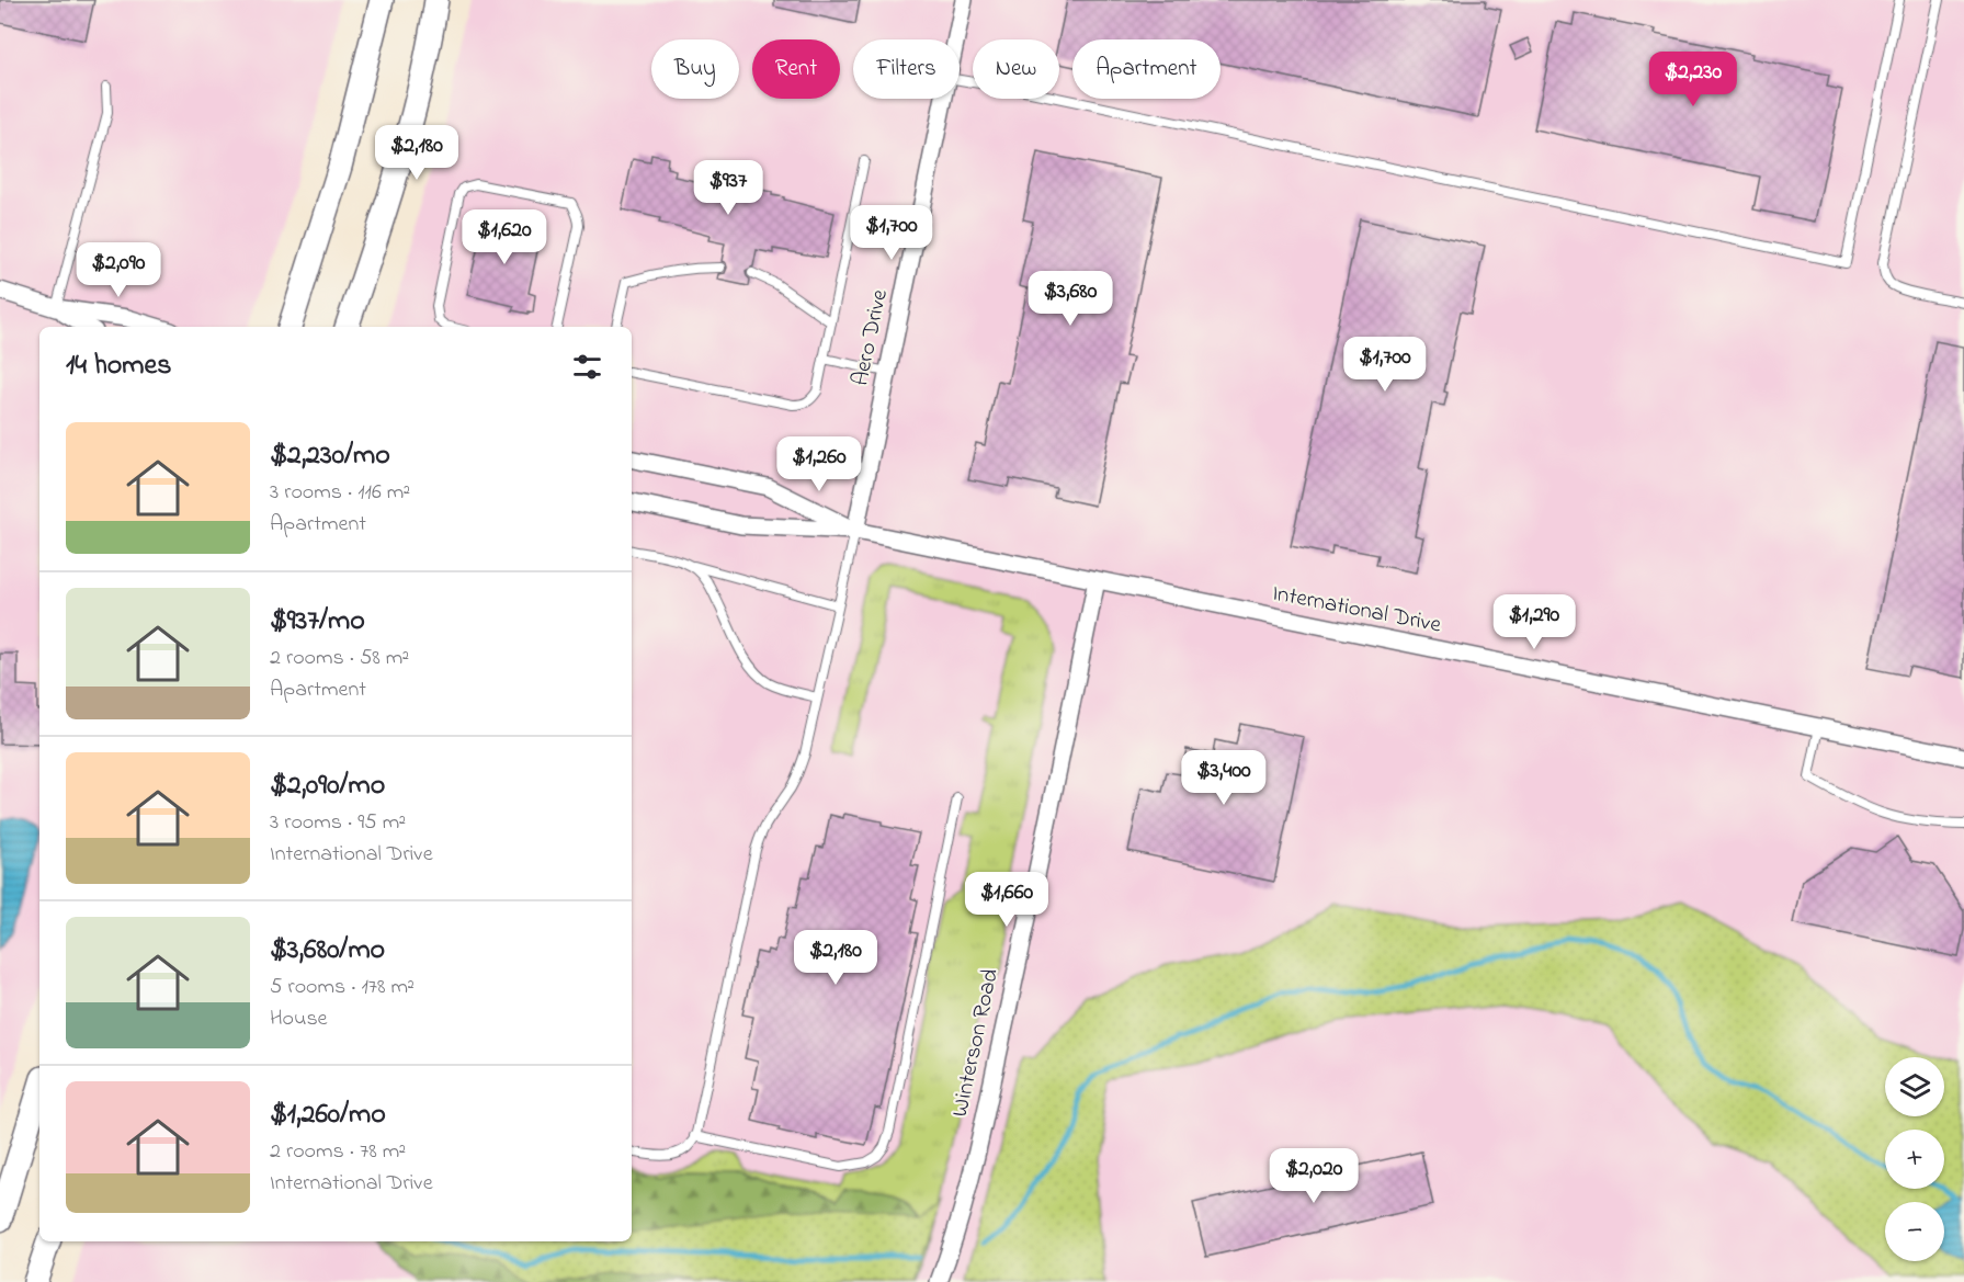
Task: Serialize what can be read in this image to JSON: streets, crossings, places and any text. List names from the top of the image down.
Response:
{
  "streets": {
    "street": ["Aero Drive", "International Drive", "Winterson Road"]
  },
  "crossings": [
    ["Aero Drive", "International Drive"],
    ["International Drive", "Winterson Road"]
  ],
  "page": {
    "chip": [
      "Buy",
      "Rent",
      "Filters",
      "New",
      "Apartment"
    ],
    "price": [
      "$2,230",
      "$2,180",
      "$937",
      "$1,700",
      "$1,620",
      "$2,090",
      "$3,680",
      "$1,700",
      "$1,260",
      "$1,290",
      "$3,400",
      "$1,660",
      "$2,180",
      "$2,020"
    ],
    "heading": "14 homes",
    "list": [
      {
        "name": "$2,230/mo",
        "note": "3 rooms · 116 m² · Apartment"
      },
      {
        "name": "$937/mo",
        "note": "2 rooms · 58 m² · Apartment"
      },
      {
        "name": "$2,090/mo",
        "note": "3 rooms · 95 m² · International Drive"
      },
      {
        "name": "$3,680/mo",
        "note": "5 rooms · 178 m² · House"
      },
      {
        "name": "$1,260/mo",
        "note": "2 rooms · 78 m² · International Drive"
      }
    ],
    "map_buttons": ["+", "−"]
  }
}
